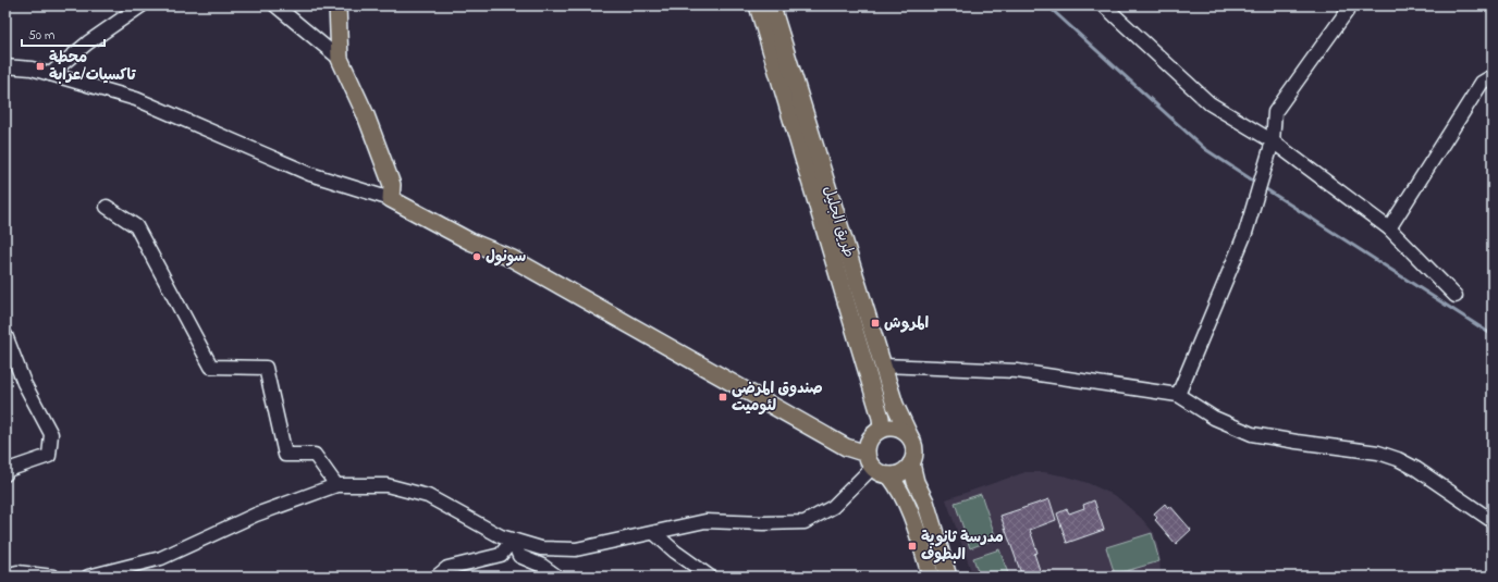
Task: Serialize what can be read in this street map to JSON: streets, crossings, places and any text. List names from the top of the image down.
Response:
{
  "streets": {
    "main road": ["طريق الجليل"]
  },
  "places": {
    "transit": [
      "محطة تاكسيات/عرابة",
      "المروش",
      "صندوق المرضى لئوميت",
      "مدرسة ثانوية البطوف"
    ],
    "other": ["سونول"]
  },
  "scale_bar": "50 m"
}
